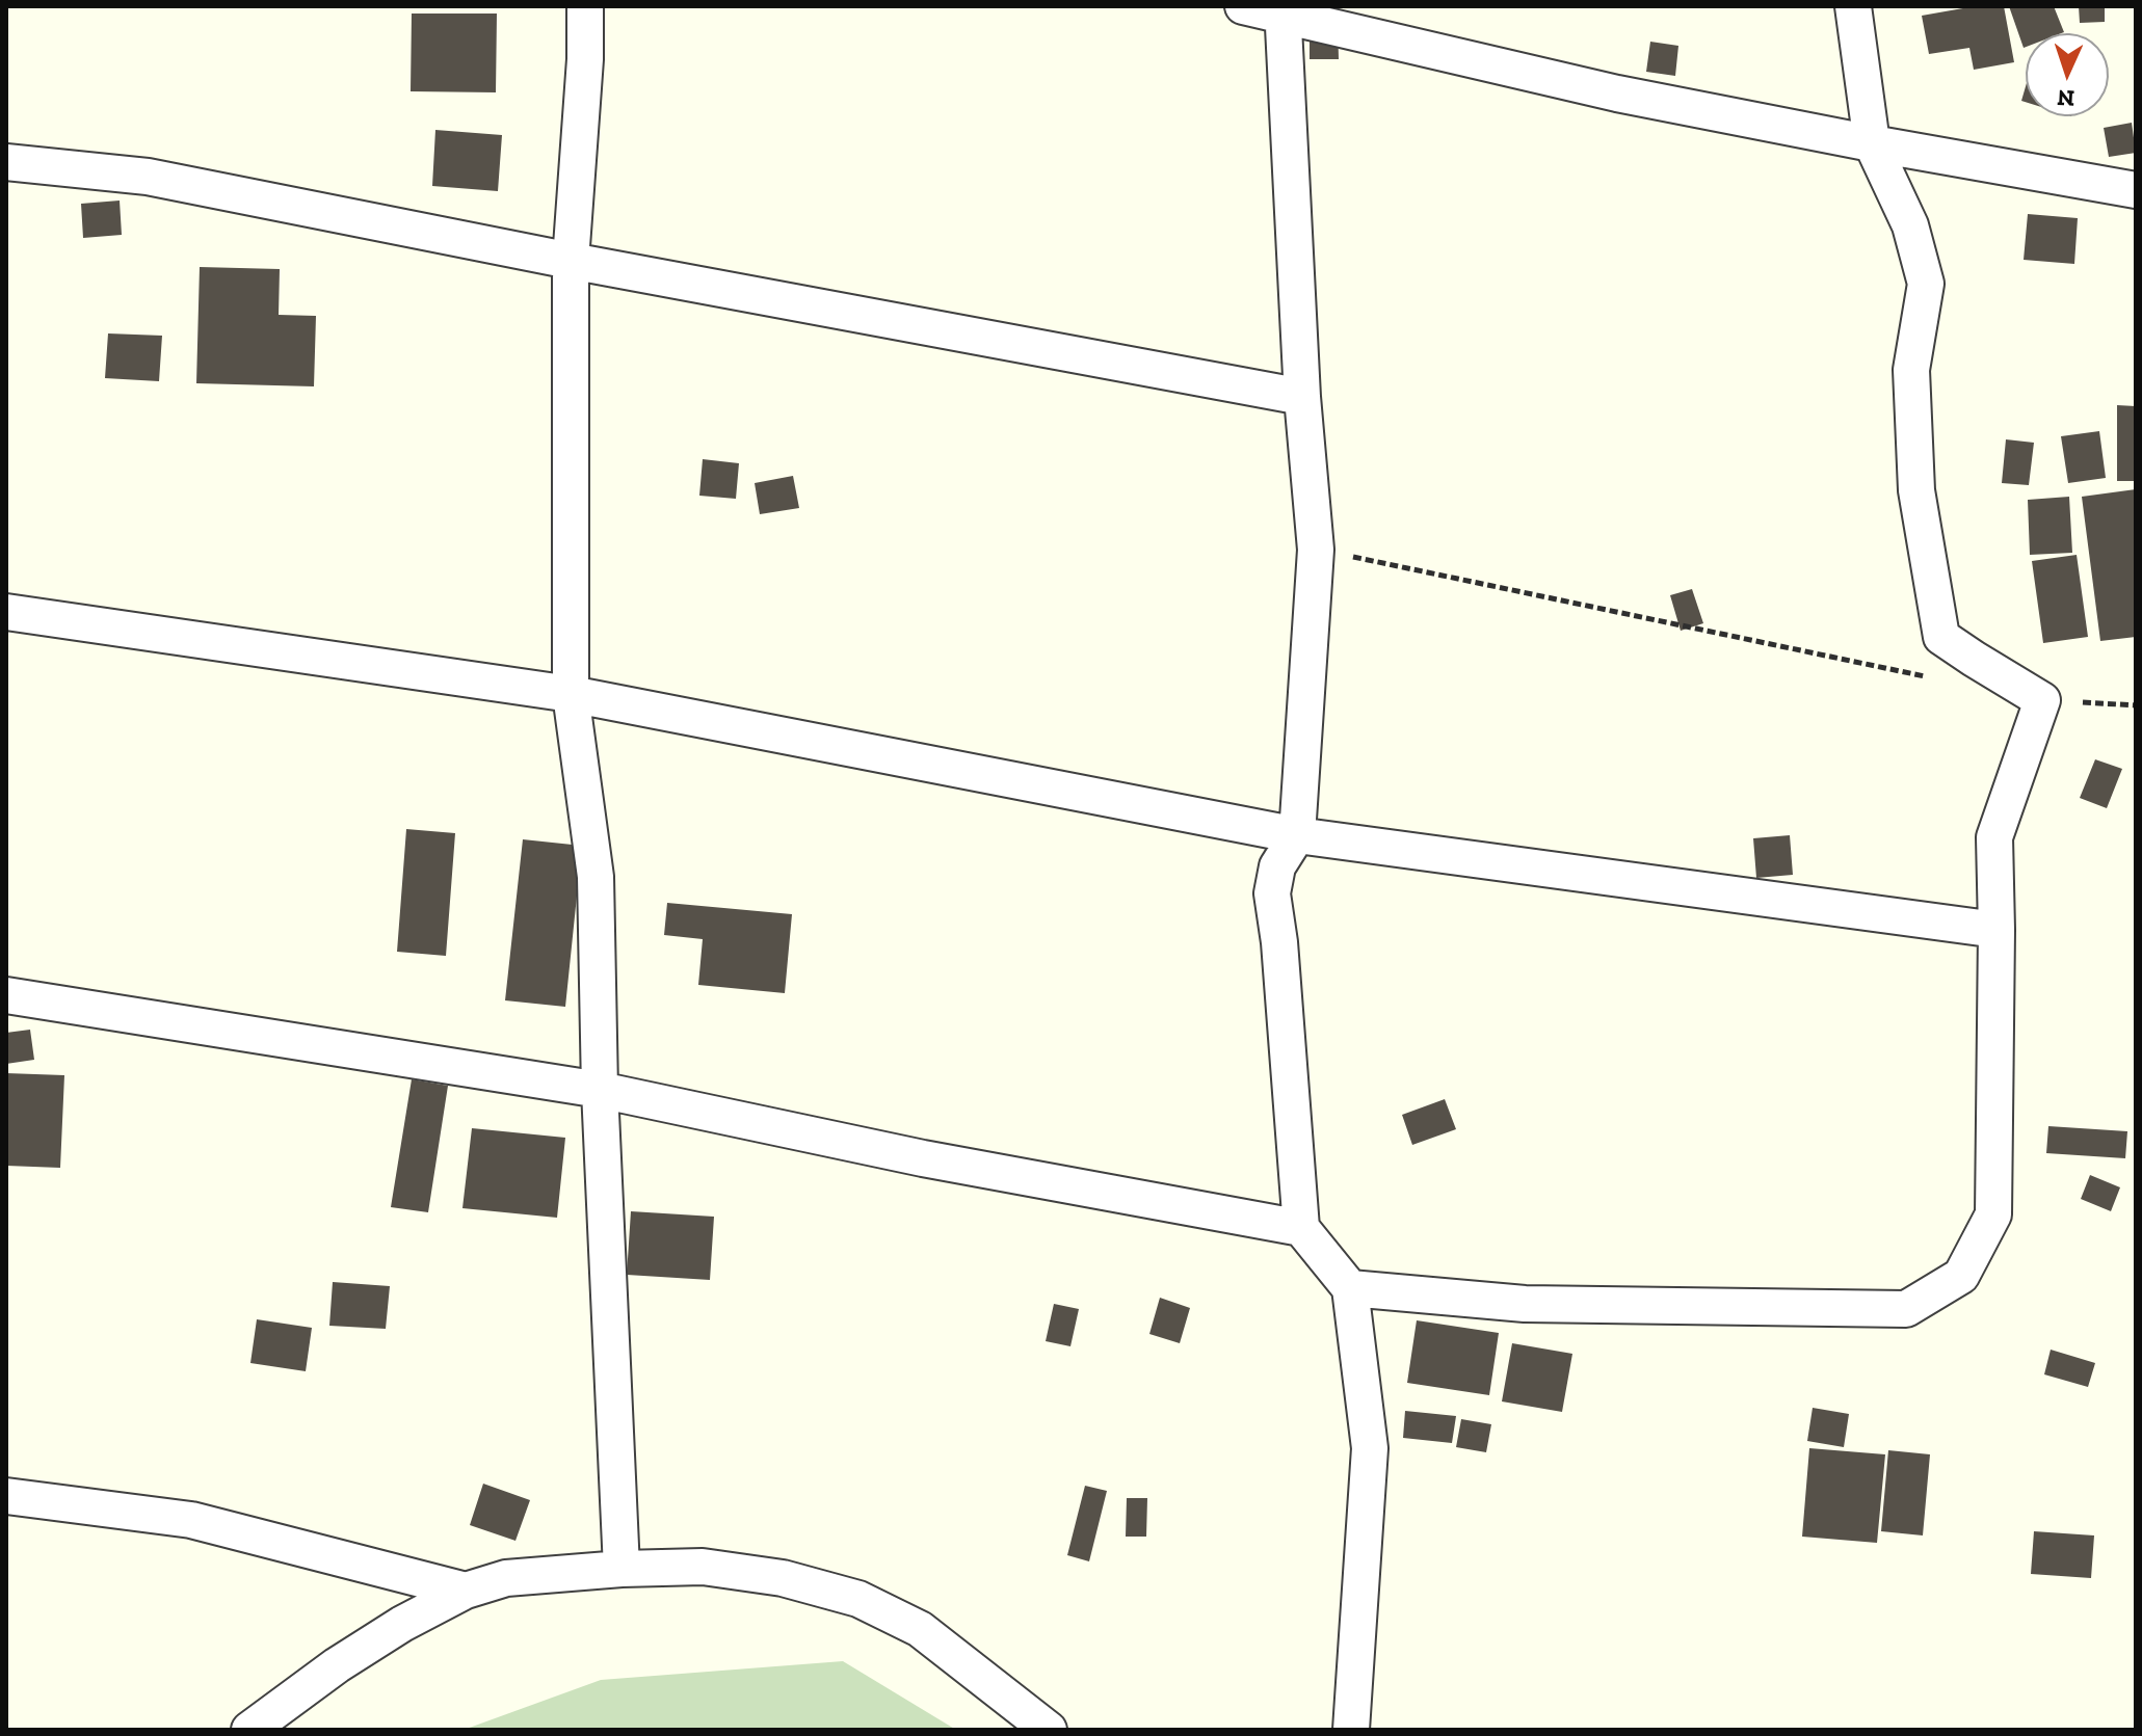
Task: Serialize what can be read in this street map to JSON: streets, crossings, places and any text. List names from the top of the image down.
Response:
{
  "north": "bottom"
}
